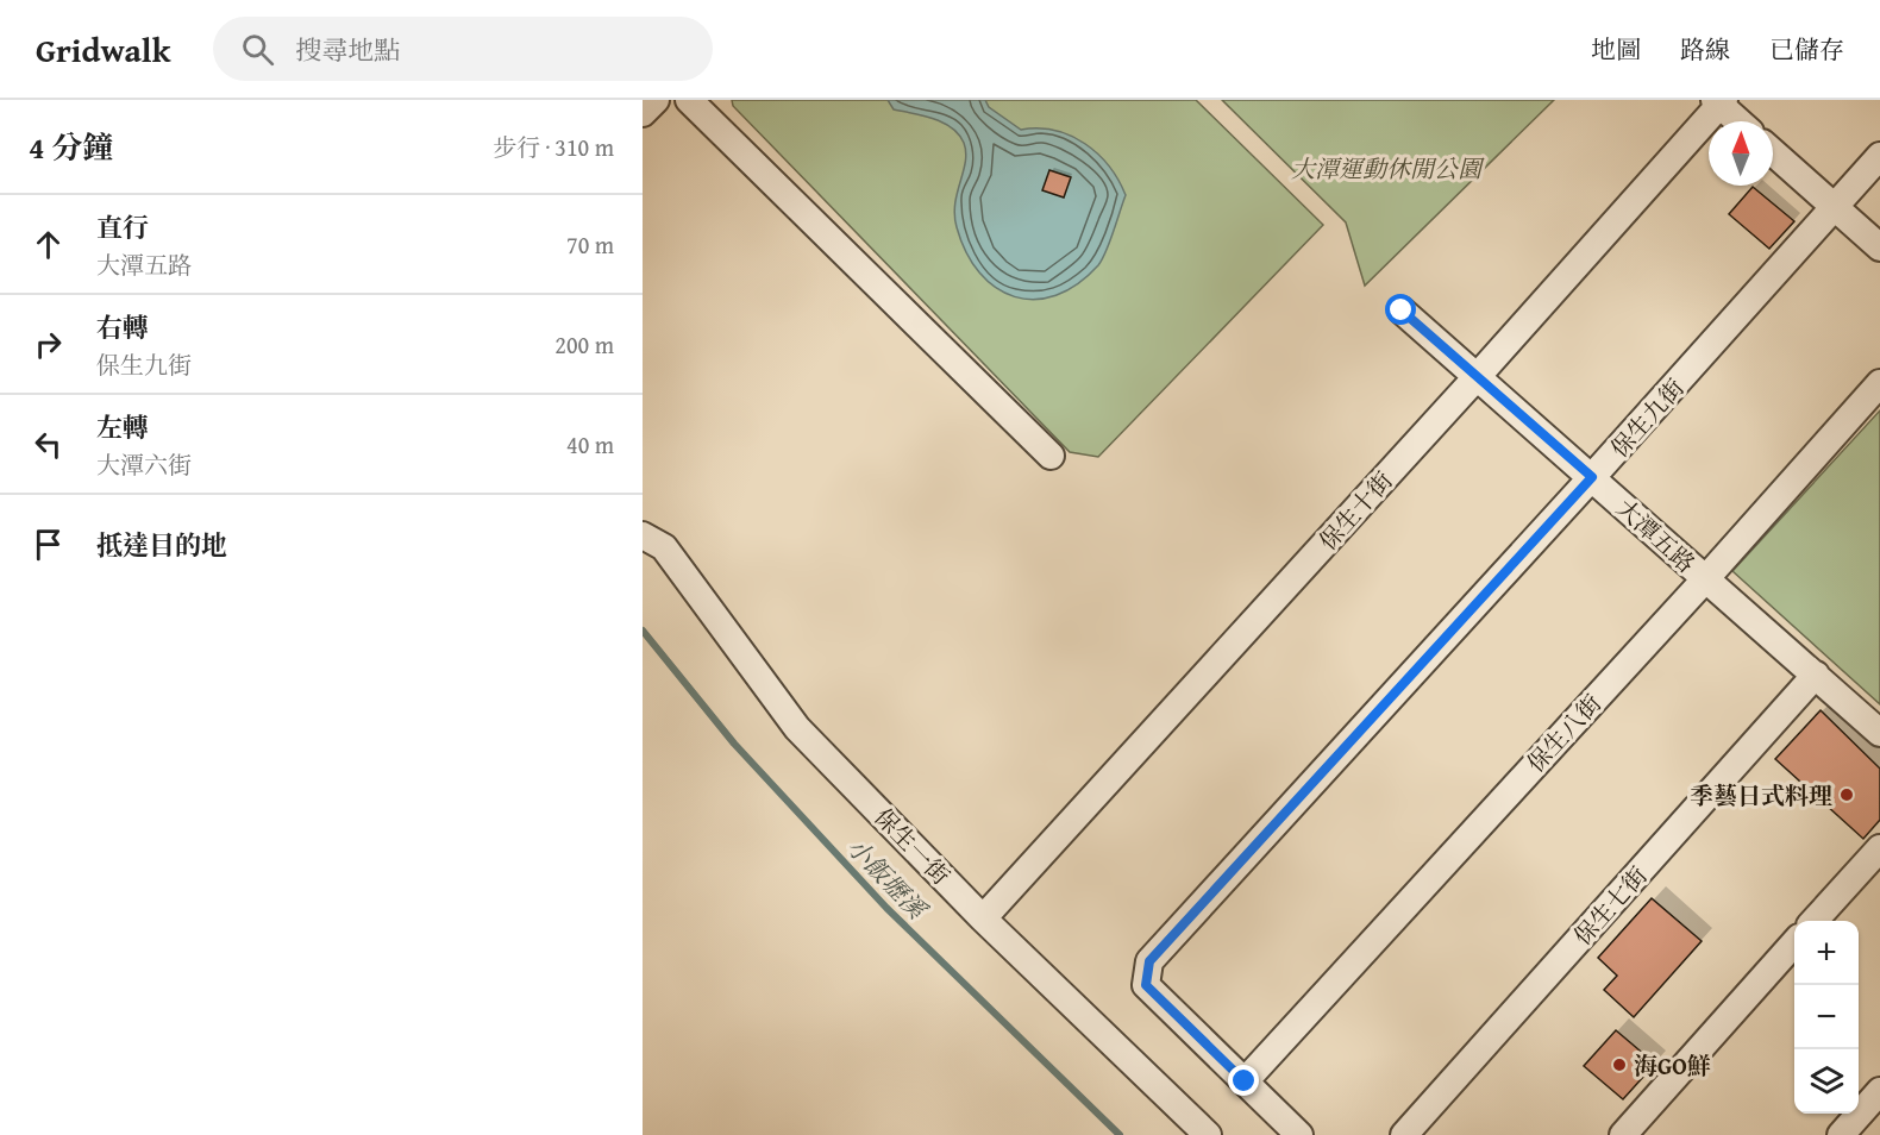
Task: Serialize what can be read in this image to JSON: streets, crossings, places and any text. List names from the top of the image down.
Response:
{
  "streets": {
    "street": [
      "保生九街",
      "保生十街",
      "大潭五路",
      "保生八街",
      "保生一街",
      "保生七街"
    ]
  },
  "crossings": [
    ["保生九街", "大潭五路"],
    ["保生九街", "保生八街"],
    ["保生十街", "大潭五路"],
    ["保生十街", "保生一街"],
    ["大潭五路", "保生八街"],
    ["大潭五路", "保生七街"]
  ],
  "water": ["小飯壢溪"],
  "parks": ["大潭運動休閒公園"],
  "places": ["季藝日式料理", "海GO鮮"],
  "north": "top",
  "page": {
    "header": "Gridwalk",
    "search": "搜尋地點",
    "nav": ["地圖", "路線", "已儲存"],
    "heading": ["4 分鐘", "步行 · 310 m"],
    "list": [
      ["直行", "大潭五路", "70 m"],
      ["右轉", "保生九街", "200 m"],
      ["左轉", "大潭六街", "40 m"],
      "抵達目的地"
    ],
    "map_buttons": ["+", "−"]
  }
}
